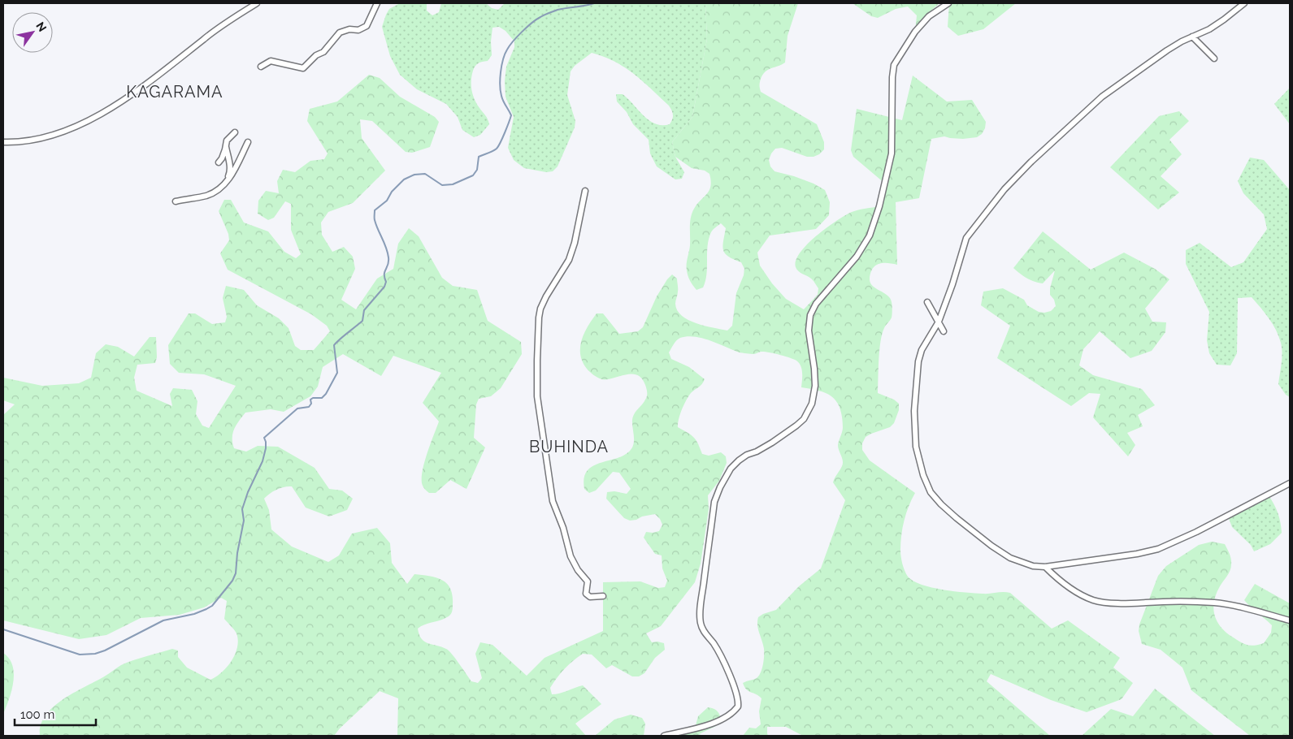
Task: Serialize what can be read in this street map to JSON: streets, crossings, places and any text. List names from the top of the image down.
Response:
{
  "districts": ["KAGARAMA", "BUHINDA"],
  "scale_bar": "100 m",
  "north": "top right"
}
